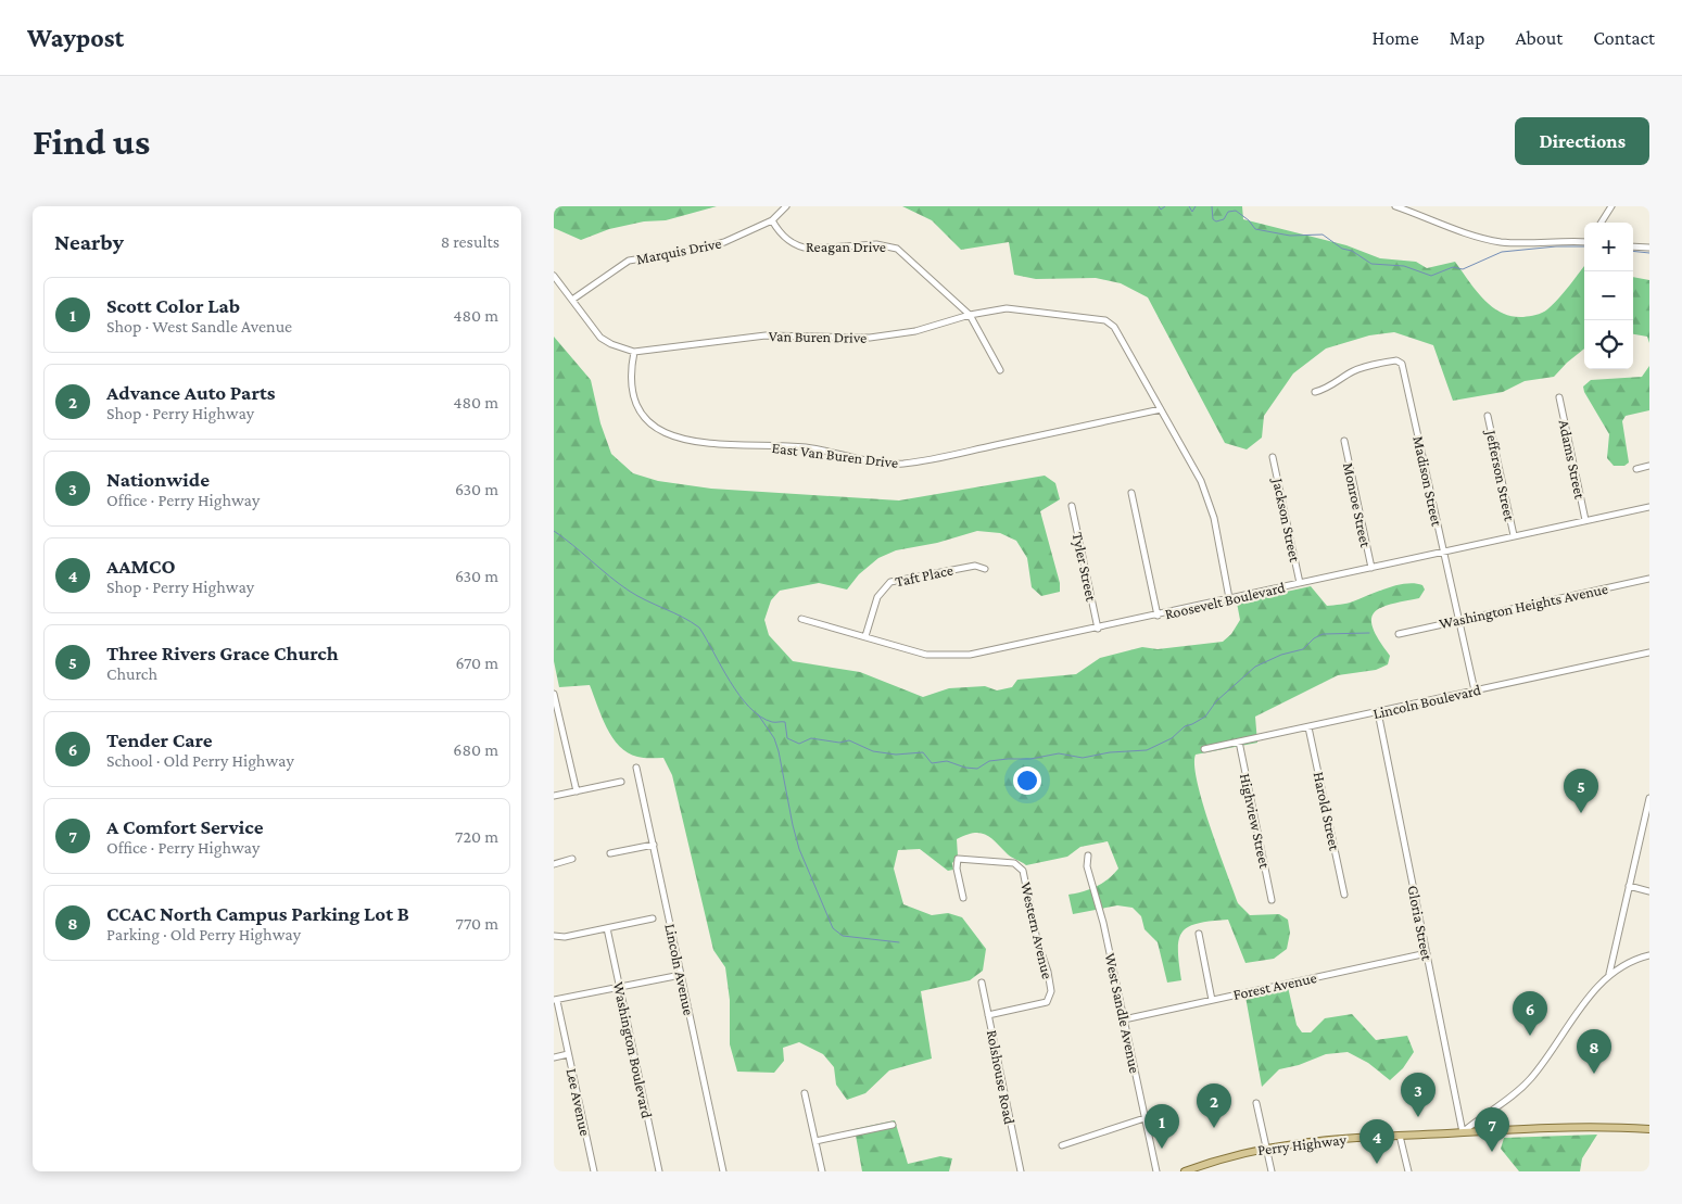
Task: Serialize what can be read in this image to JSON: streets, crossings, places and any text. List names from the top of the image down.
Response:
{
  "streets": {
    "main road": ["Perry Highway"],
    "street": [
      "Reagan Drive",
      "Marquis Drive",
      "Van Buren Drive",
      "East Van Buren Drive",
      "Adams Street",
      "Jefferson Street",
      "Madison Street",
      "Monroe Street",
      "Jackson Street",
      "Tyler Street",
      "Taft Place",
      "Roosevelt Boulevard",
      "Washington Heights Avenue",
      "Lincoln Boulevard",
      "Harold Street",
      "Highview Street",
      "Gloria Street",
      "Western Avenue",
      "Lincoln Avenue",
      "Forest Avenue",
      "West Sandle Avenue",
      "Washington Boulevard",
      "Rolshouse Road",
      "Lee Avenue"
    ]
  },
  "crossings": [
    ["Reagan Drive", "Marquis Drive"],
    ["Reagan Drive", "Van Buren Drive"],
    ["Marquis Drive", "Van Buren Drive"],
    ["Van Buren Drive", "East Van Buren Drive"],
    ["Adams Street", "Roosevelt Boulevard"],
    ["Jefferson Street", "Roosevelt Boulevard"],
    ["Madison Street", "Roosevelt Boulevard"],
    ["Madison Street", "Washington Heights Avenue"],
    ["Madison Street", "Lincoln Boulevard"],
    ["Monroe Street", "Roosevelt Boulevard"],
    ["Jackson Street", "Roosevelt Boulevard"],
    ["Tyler Street", "Roosevelt Boulevard"],
    ["Taft Place", "Roosevelt Boulevard"],
    ["Lincoln Boulevard", "Harold Street"],
    ["Lincoln Boulevard", "Highview Street"],
    ["Lincoln Boulevard", "Gloria Street"],
    ["Gloria Street", "Forest Avenue"],
    ["Gloria Street", "Perry Highway"],
    ["Western Avenue", "Rolshouse Road"],
    ["Forest Avenue", "West Sandle Avenue"]
  ],
  "page": {
    "header": "Waypost",
    "nav": [
      "Home",
      "Map",
      "About",
      "Contact"
    ],
    "buttons": "Directions",
    "title": "Find us",
    "heading": ["Nearby", "8 results"],
    "map_buttons": ["+", "−"],
    "list": [
      {
        "mark": "1",
        "name": "Scott Color Lab",
        "note": "Shop · West Sandle Avenue",
        "value": "480 m"
      },
      {
        "mark": "2",
        "name": "Advance Auto Parts",
        "note": "Shop · Perry Highway",
        "value": "480 m"
      },
      {
        "mark": "3",
        "name": "Nationwide",
        "note": "Office · Perry Highway",
        "value": "630 m"
      },
      {
        "mark": "4",
        "name": "AAMCO",
        "note": "Shop · Perry Highway",
        "value": "630 m"
      },
      {
        "mark": "5",
        "name": "Three Rivers Grace Church",
        "note": "Church",
        "value": "670 m"
      },
      {
        "mark": "6",
        "name": "Tender Care",
        "note": "School · Old Perry Highway",
        "value": "680 m"
      },
      {
        "mark": "7",
        "name": "A Comfort Service",
        "note": "Office · Perry Highway",
        "value": "720 m"
      },
      {
        "mark": "8",
        "name": "CCAC North Campus Parking Lot B",
        "note": "Parking · Old Perry Highway",
        "value": "770 m"
      }
    ],
    "pins": [
      "5",
      "6",
      "8",
      "3",
      "2",
      "1",
      "7",
      "4"
    ]
  }
}
